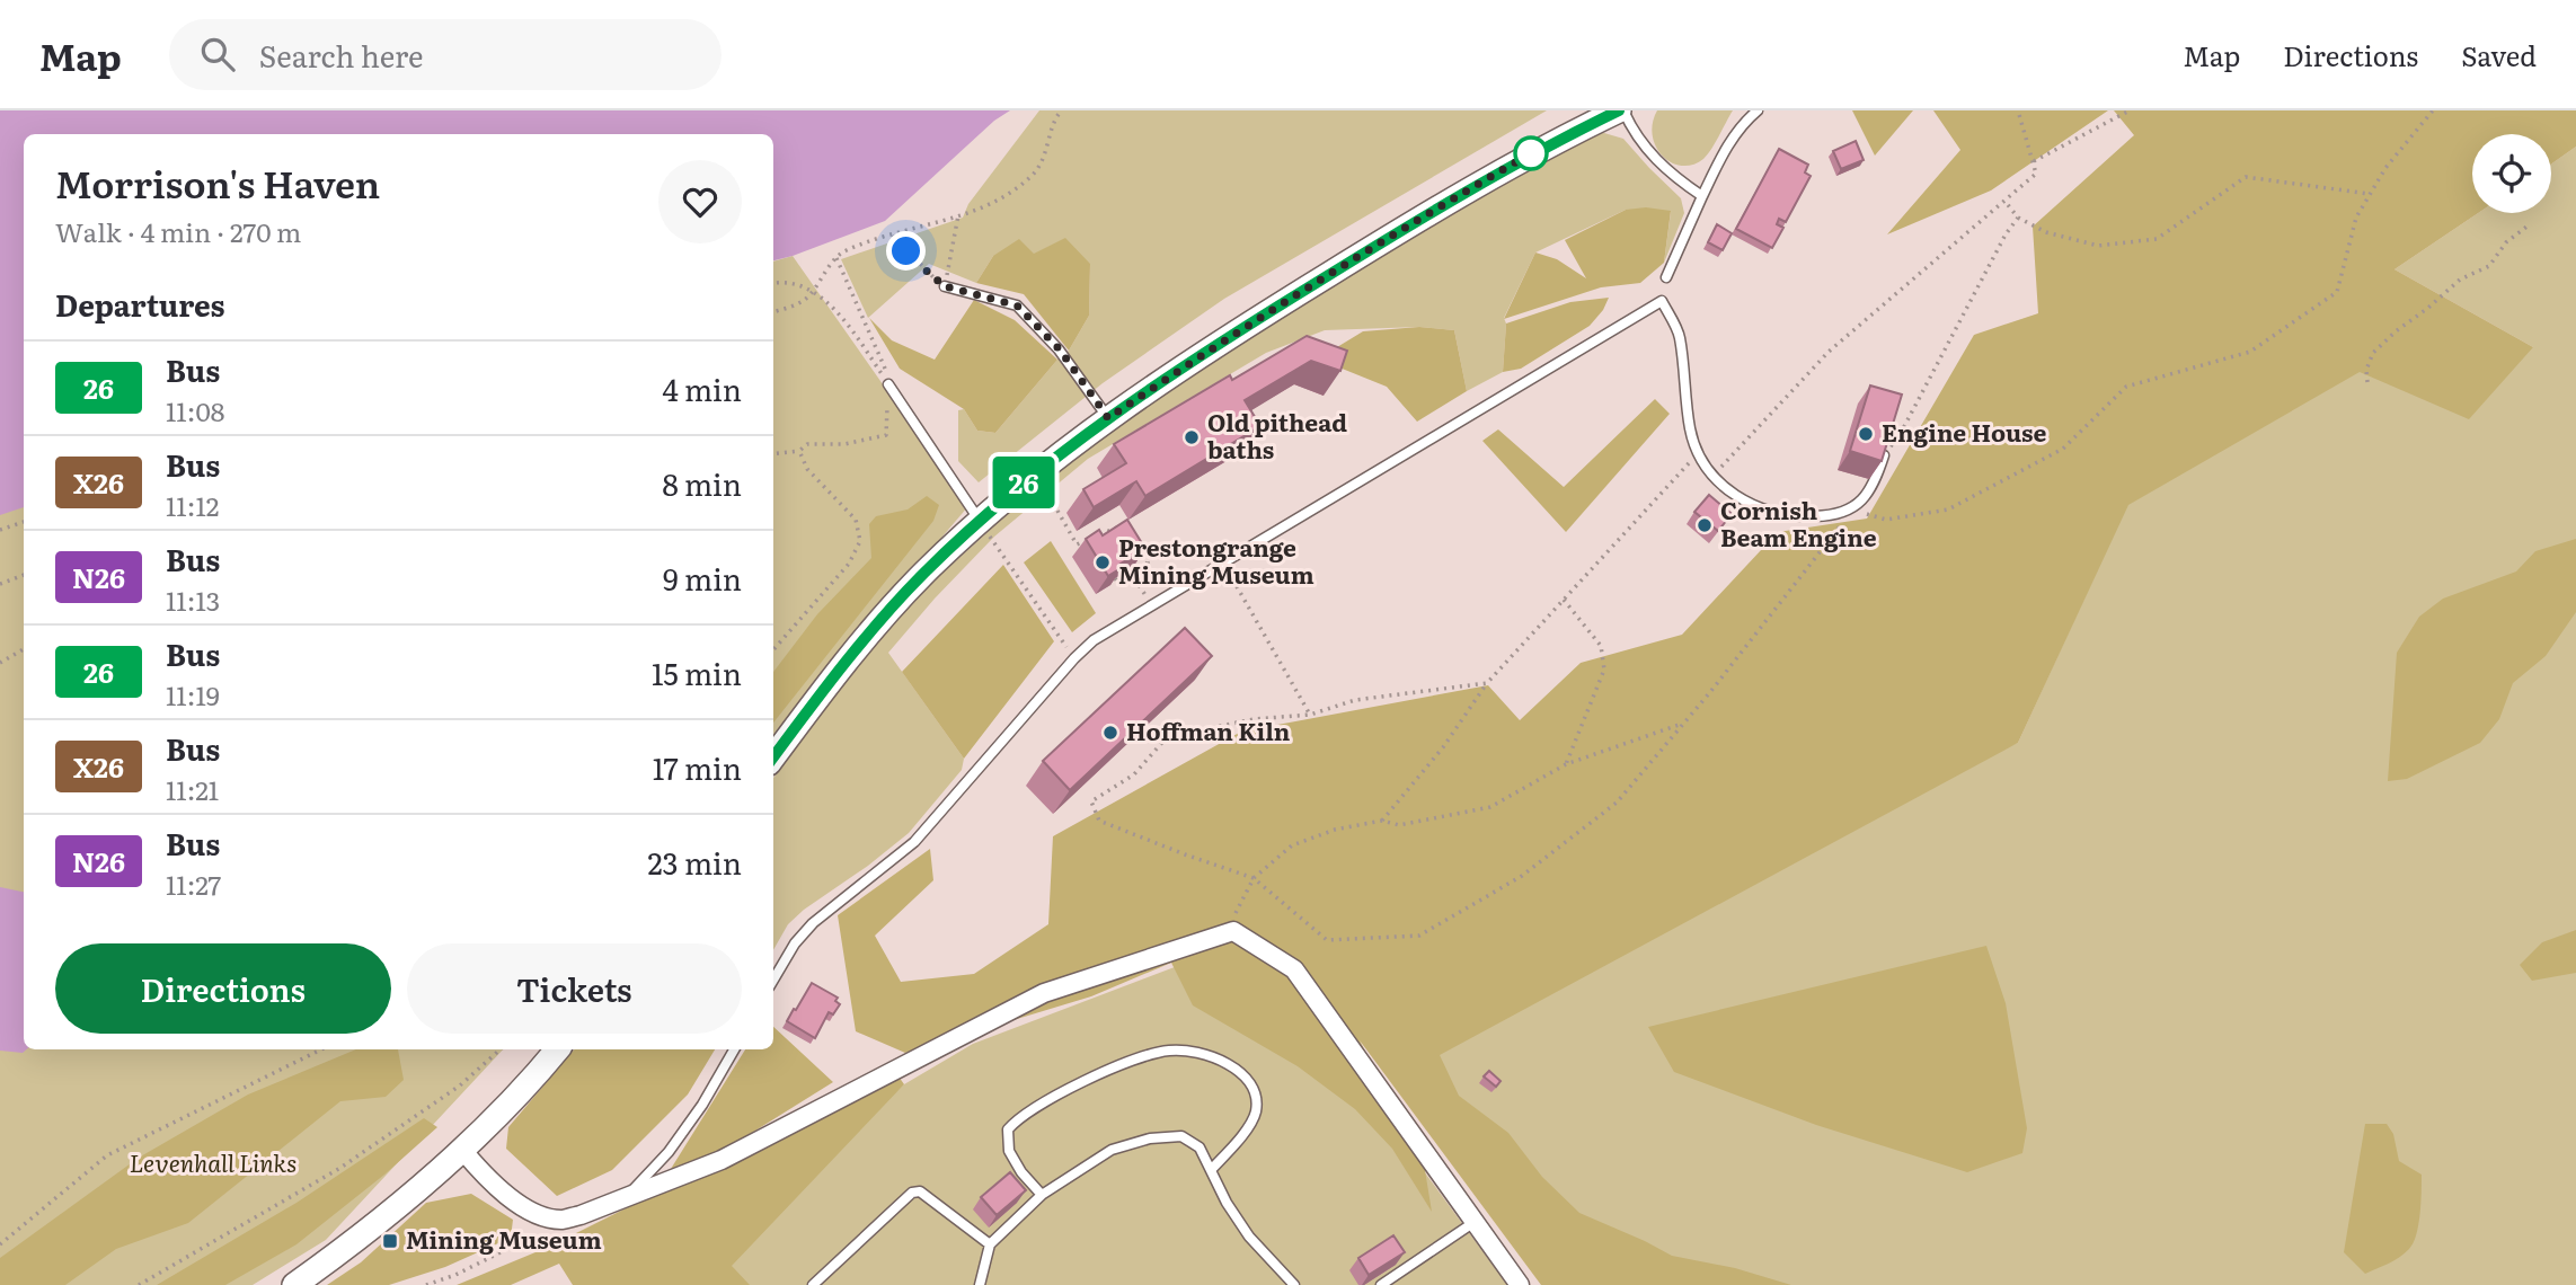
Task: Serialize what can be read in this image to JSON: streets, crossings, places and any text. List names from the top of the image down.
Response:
{
  "parks": ["Levenhall Links"],
  "places": {
    "other": [
      "Engine House",
      "Old pithead baths",
      "Cornish Beam Engine",
      "Prestongrange Mining Museum",
      "Hoffman Kiln"
    ],
    "transit": ["Mining Museum"]
  },
  "lines": ["bus line 26"],
  "page": {
    "header": "Map",
    "search": "Search here",
    "nav": ["Map", "Directions", "Saved"],
    "on_map": "26",
    "heading": [
      ["Morrison's Haven", "Walk · 4 min · 270 m"],
      "Departures"
    ],
    "list": [
      {
        "mark": "26",
        "name": "Bus",
        "note": "11:08",
        "value": "4 min"
      },
      {
        "mark": "X26",
        "name": "Bus",
        "note": "11:12",
        "value": "8 min"
      },
      {
        "mark": "N26",
        "name": "Bus",
        "note": "11:13",
        "value": "9 min"
      },
      {
        "mark": "26",
        "name": "Bus",
        "note": "11:19",
        "value": "15 min"
      },
      {
        "mark": "X26",
        "name": "Bus",
        "note": "11:21",
        "value": "17 min"
      },
      {
        "mark": "N26",
        "name": "Bus",
        "note": "11:27",
        "value": "23 min"
      }
    ],
    "buttons": ["Directions", "Tickets"]
  }
}
